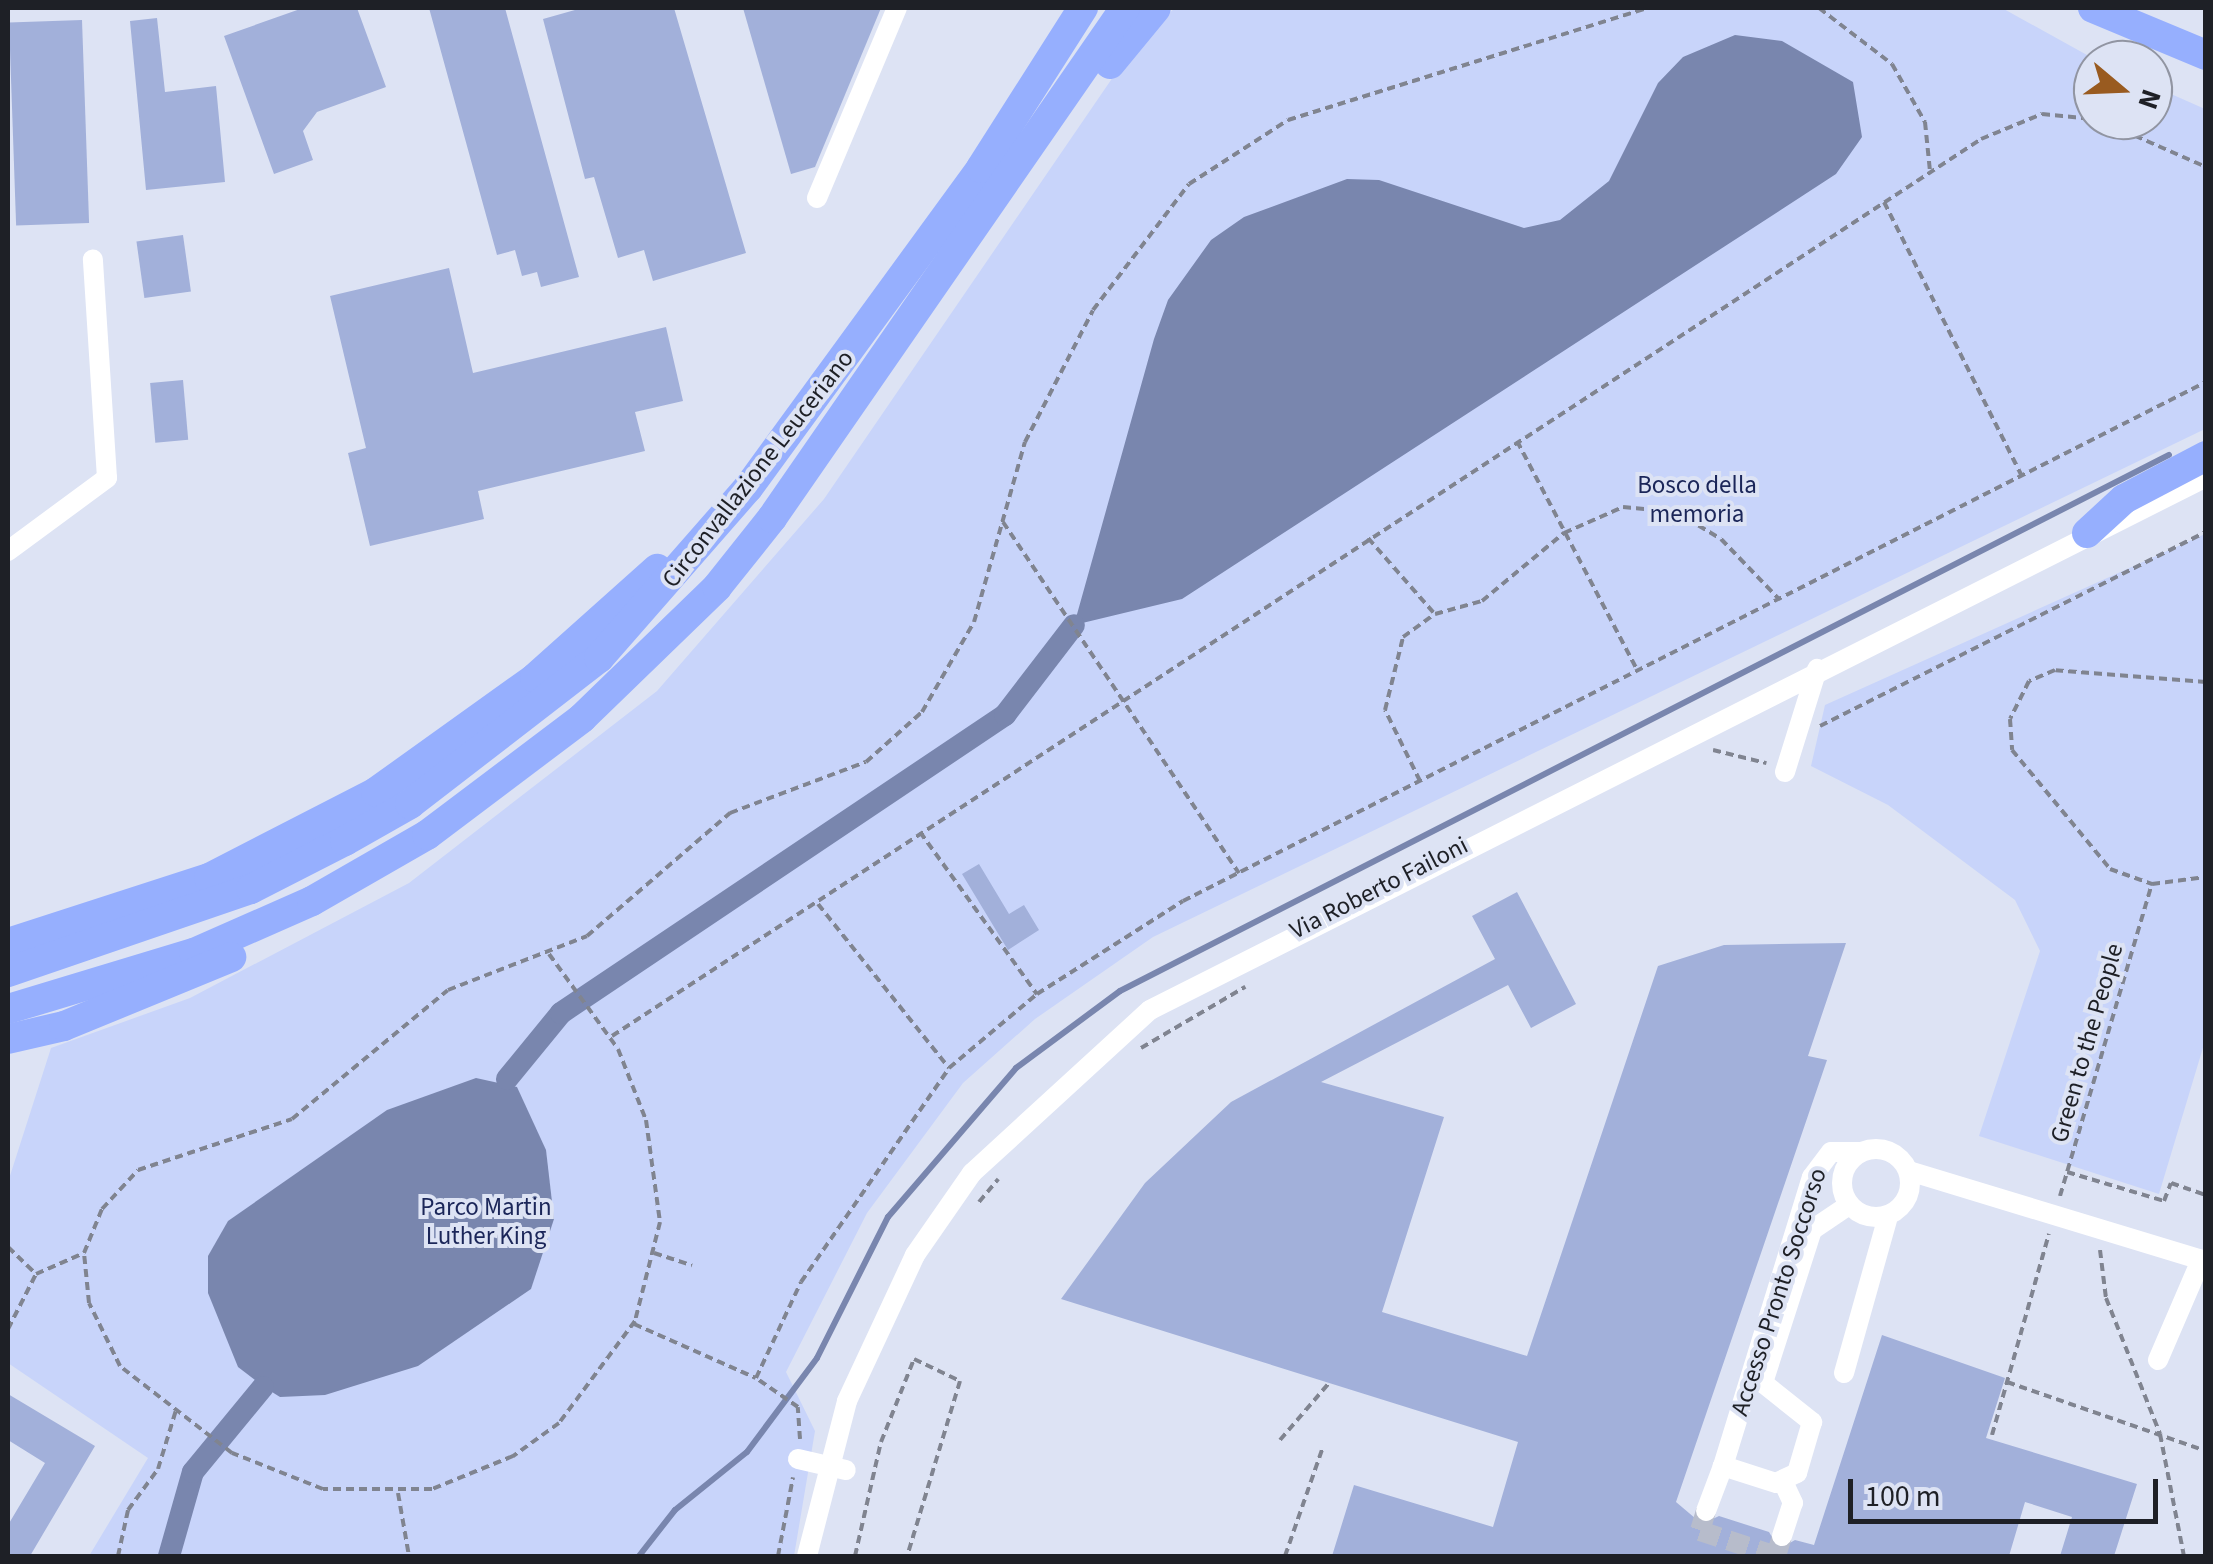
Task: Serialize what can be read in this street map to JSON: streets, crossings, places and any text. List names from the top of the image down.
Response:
{
  "streets": {
    "highway": ["Circonvallazione Leuceriano"],
    "street": ["Via Roberto Failoni", "Accesso Pronto Soccorso"],
    "path": ["Green to the People"]
  },
  "crossings": [
    ["Green to the People", "Accesso Pronto Soccorso"]
  ],
  "parks": ["Bosco della memoria", "Parco Martin Luther King"],
  "scale_bar": "100 m",
  "north": "right"
}
